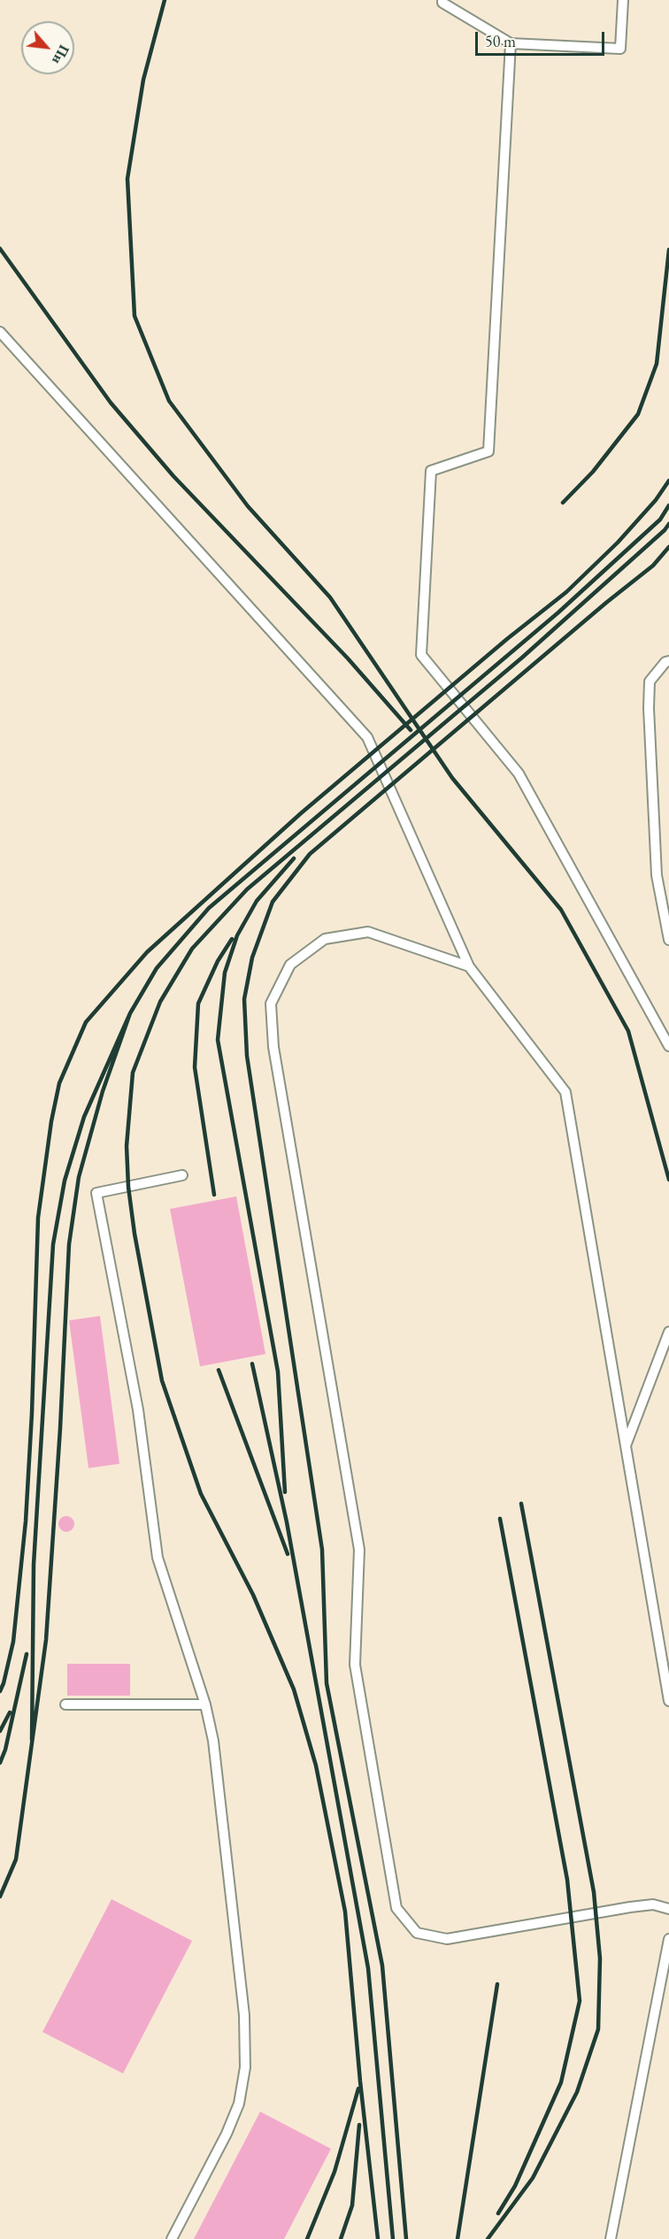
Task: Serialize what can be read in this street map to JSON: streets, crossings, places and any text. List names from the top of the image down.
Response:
{
  "scale_bar": "50 m",
  "north": "bottom right"
}
